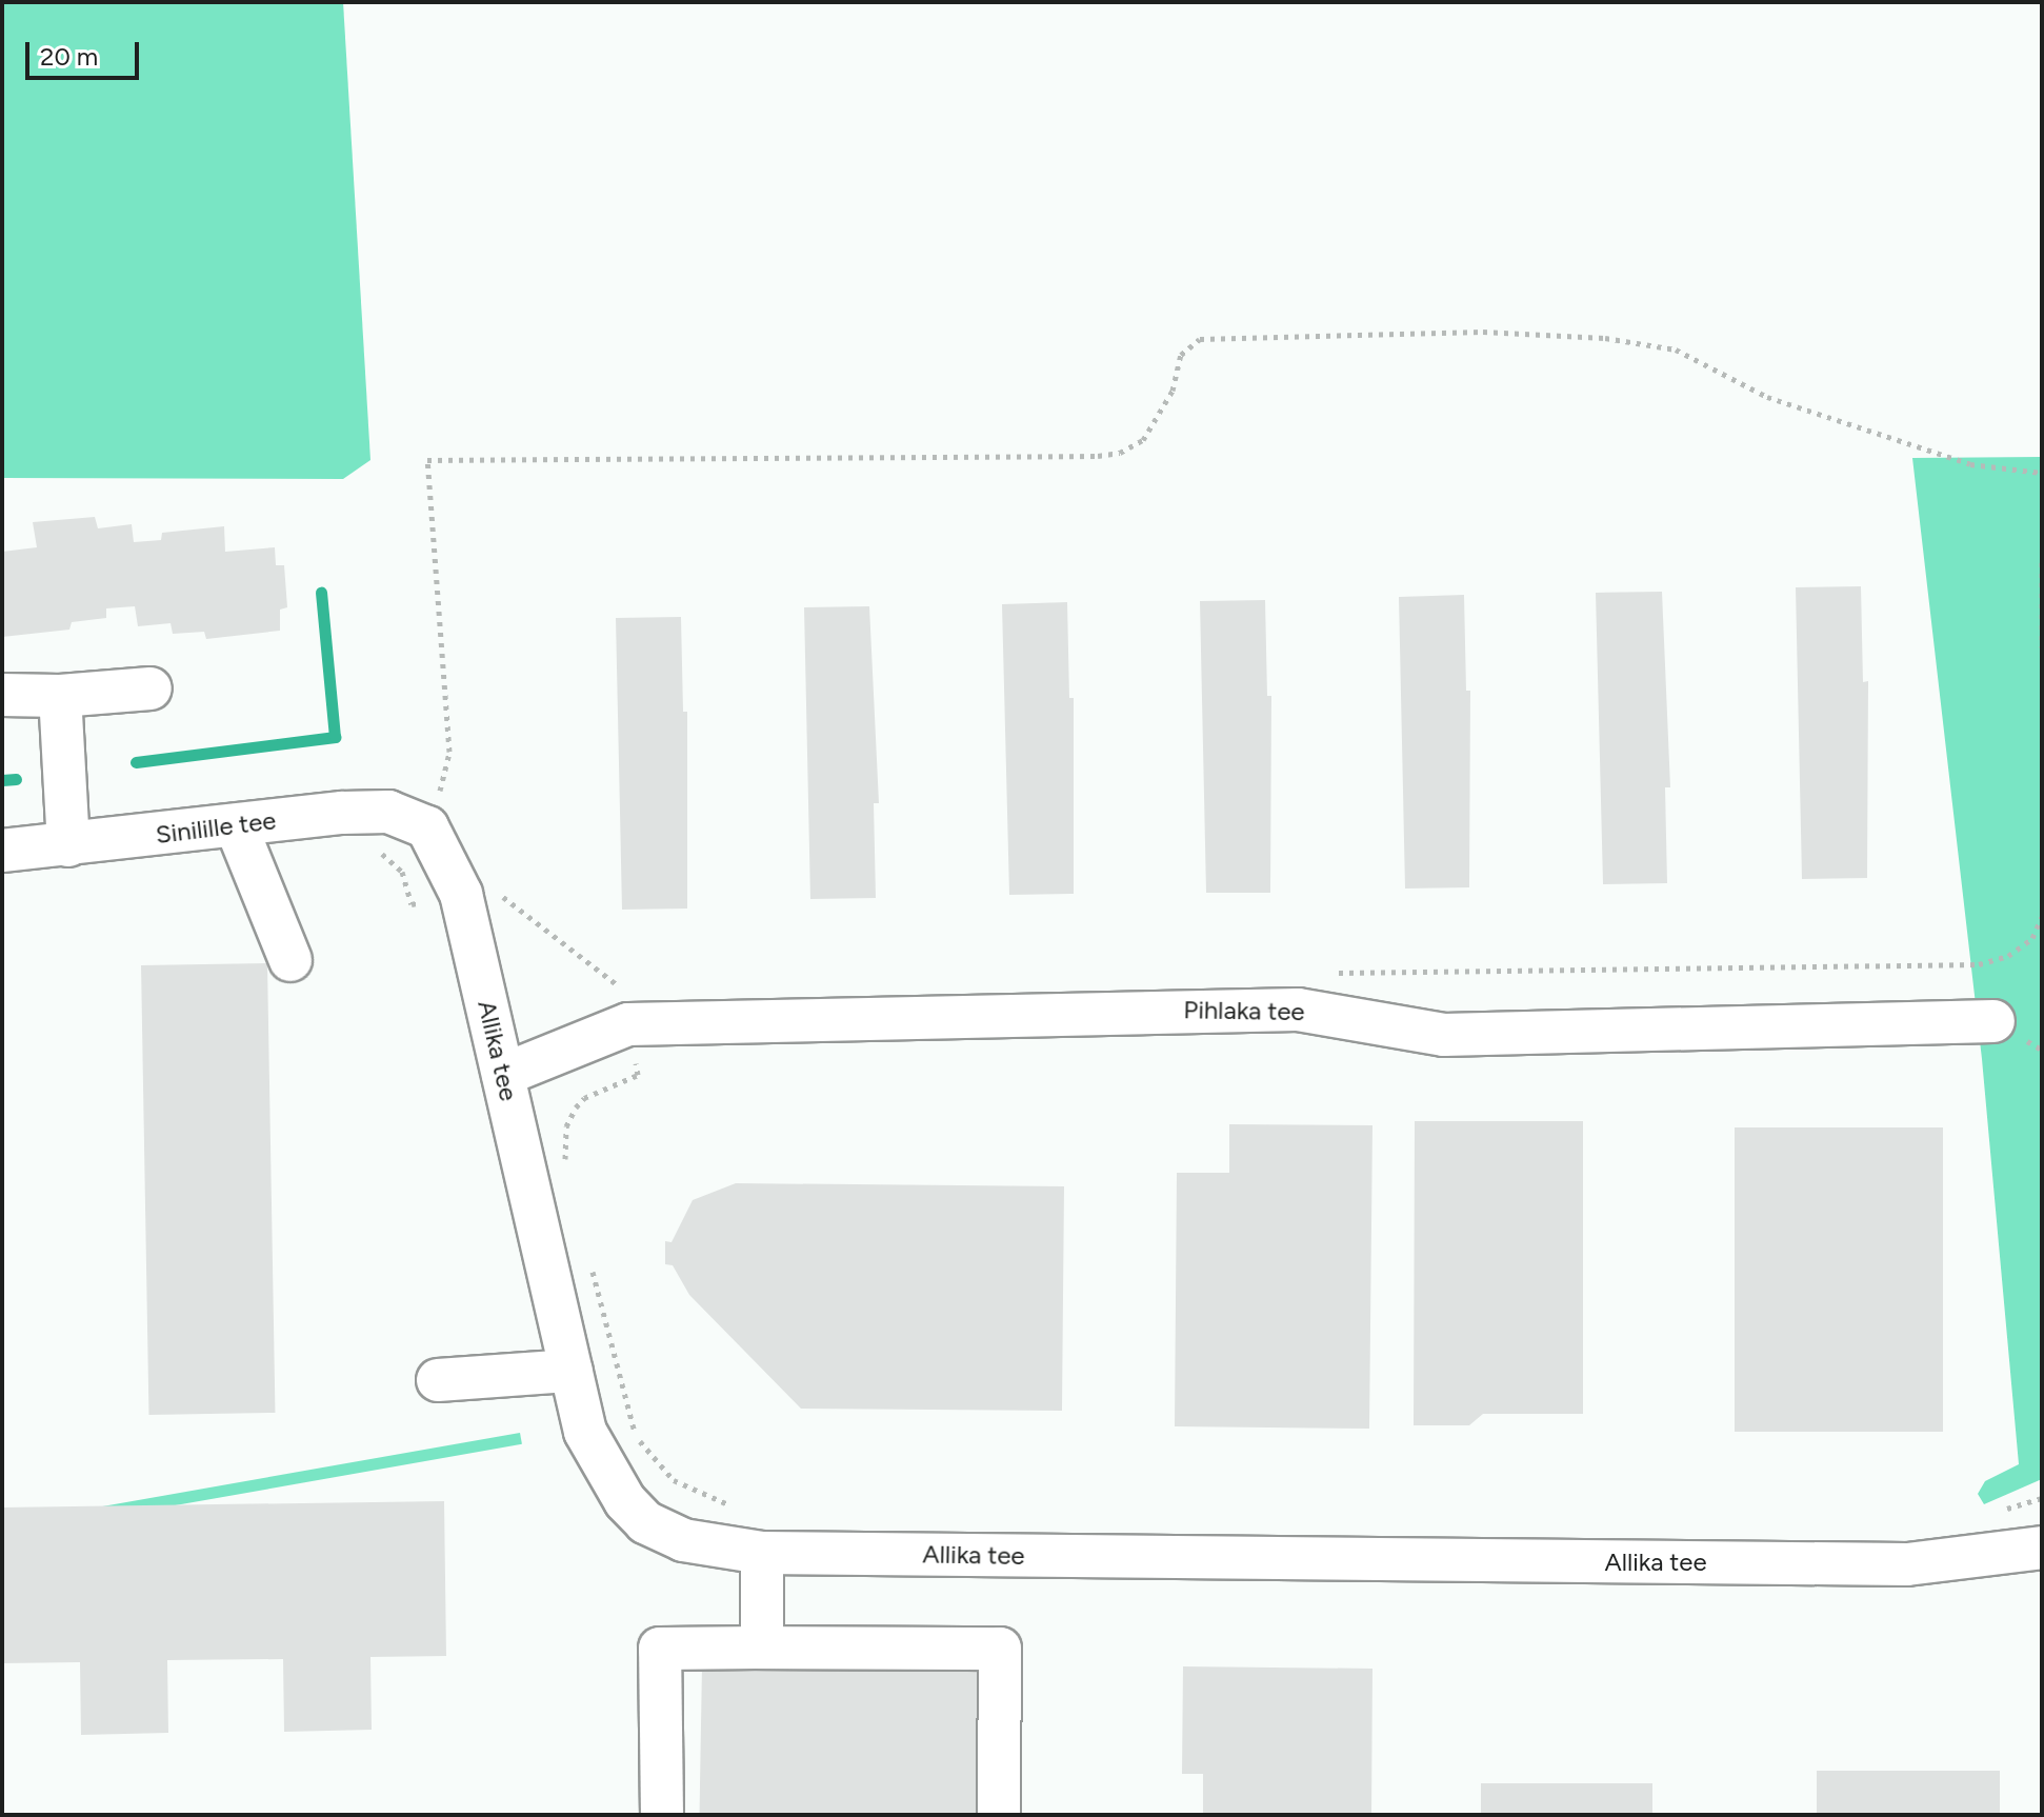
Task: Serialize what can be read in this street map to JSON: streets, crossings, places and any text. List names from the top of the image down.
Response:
{
  "streets": {
    "street": ["Sinilille tee", "Pihlaka tee", "Allika tee"]
  },
  "crossings": [
    ["Sinilille tee", "Allika tee"],
    ["Pihlaka tee", "Allika tee"]
  ],
  "scale_bar": "20 m"
}
